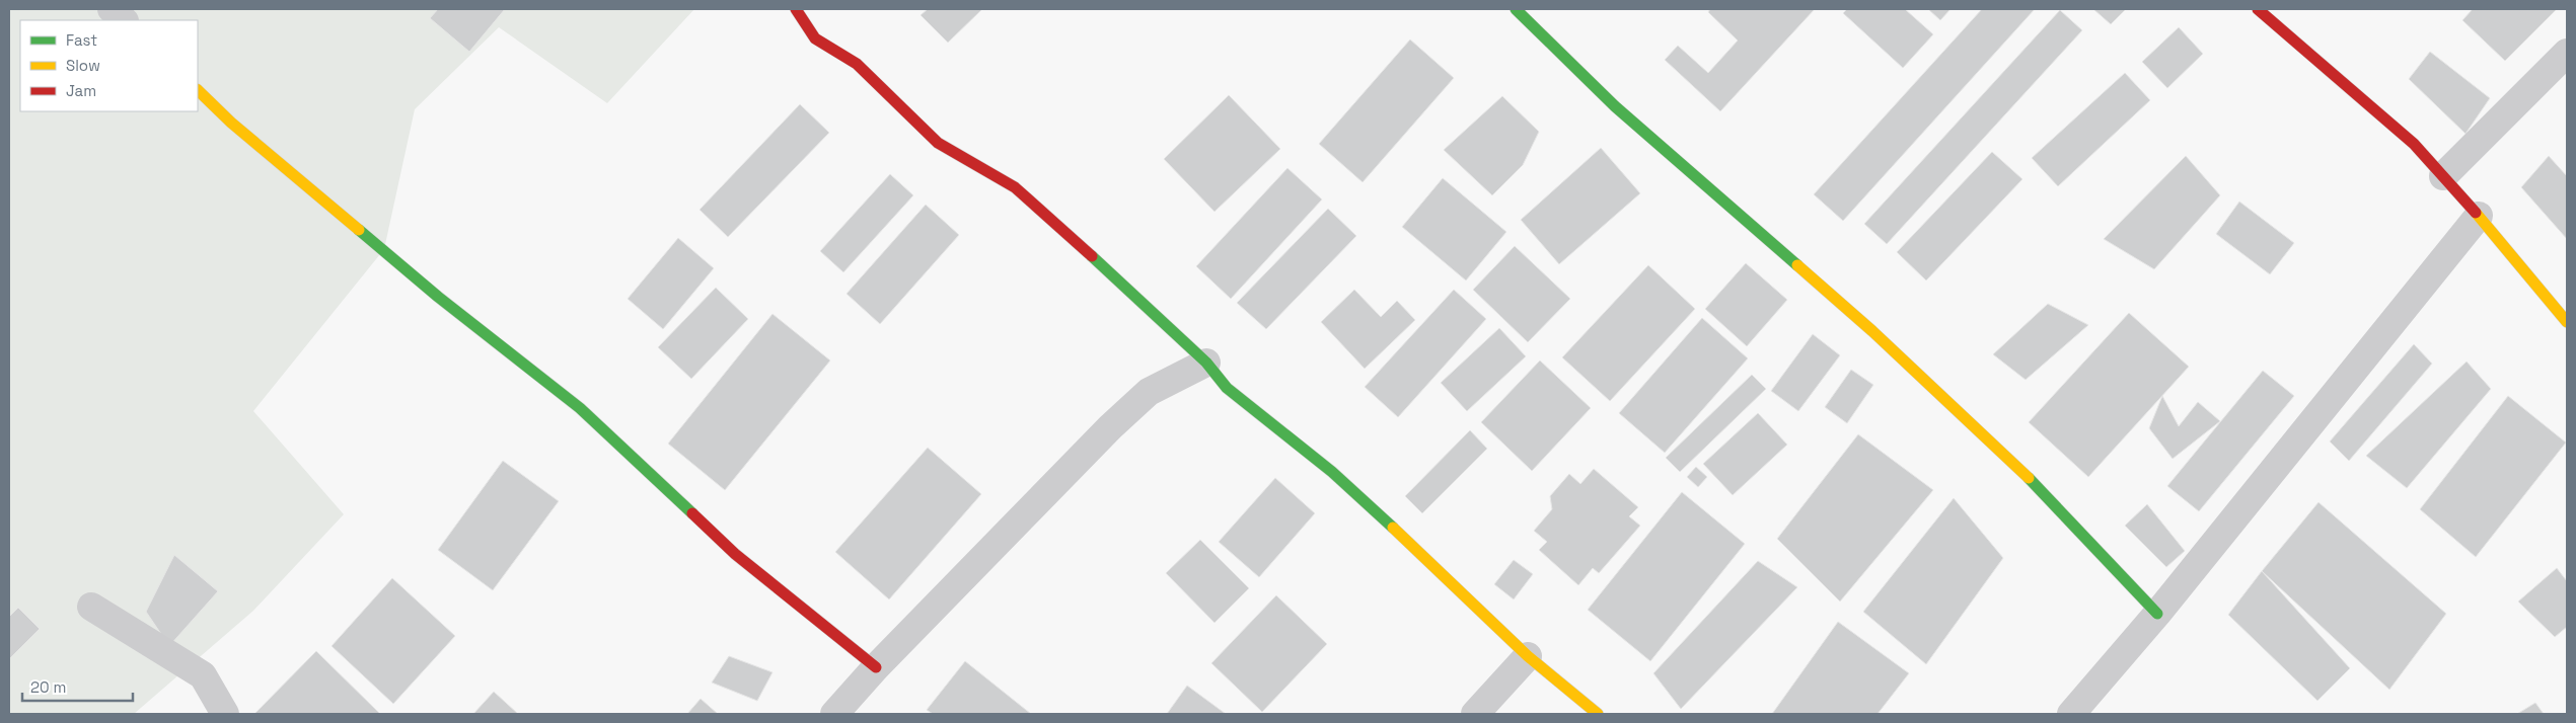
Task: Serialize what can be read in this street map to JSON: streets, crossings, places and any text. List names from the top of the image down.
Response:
{
  "legend": ["Fast", "Slow", "Jam"],
  "scale_bar": "20 m"
}
